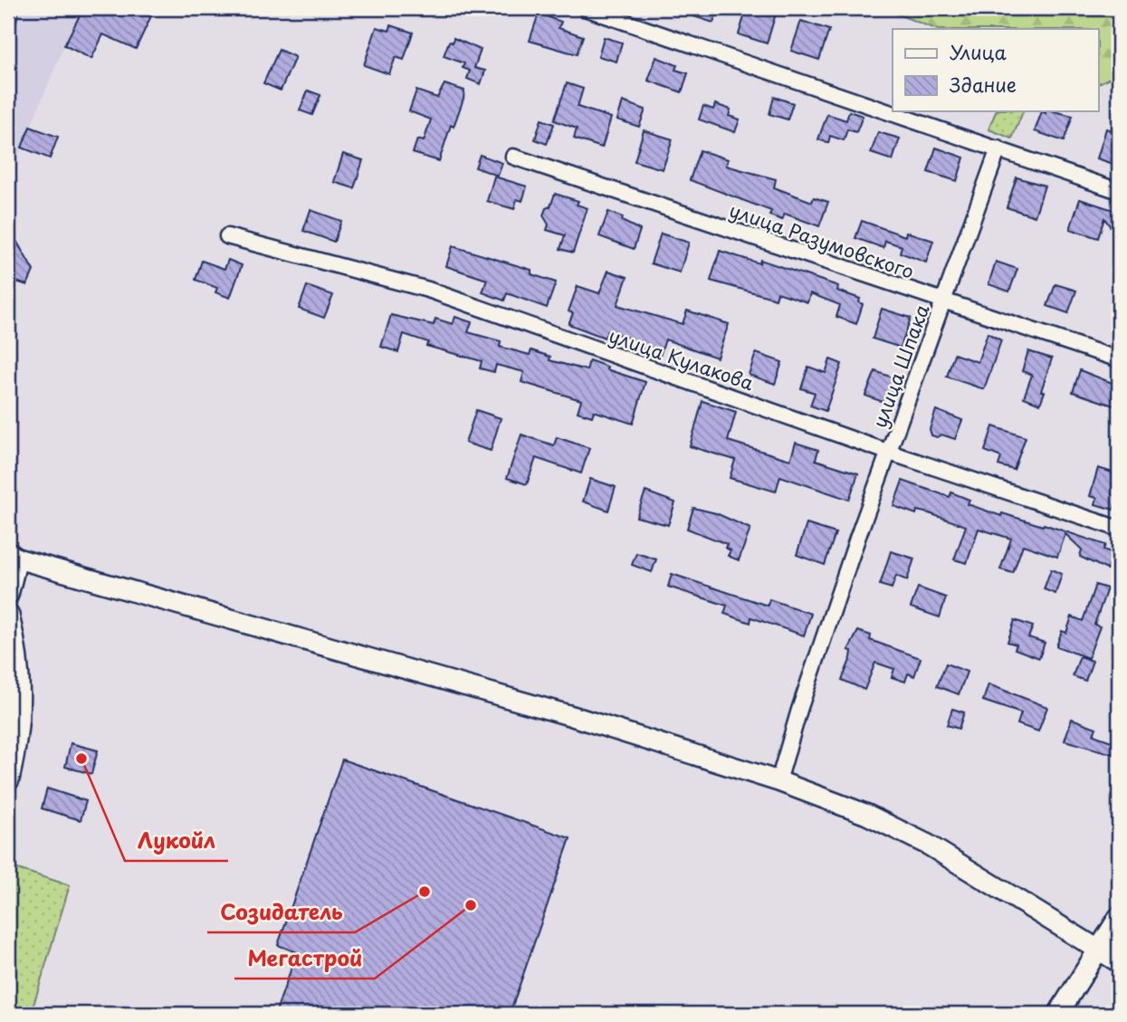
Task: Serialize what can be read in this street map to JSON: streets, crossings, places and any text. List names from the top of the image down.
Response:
{
  "streets": {
    "street": ["улица Разумовского", "улица Кулакова", "улица Шпака"]
  },
  "crossings": [
    ["улица Разумовского", "улица Шпака"],
    ["улица Кулакова", "улица Шпака"]
  ],
  "places": ["Лукойл", "Созидатель", "Мегастрой"],
  "legend": ["Улица", "Здание"]
}
